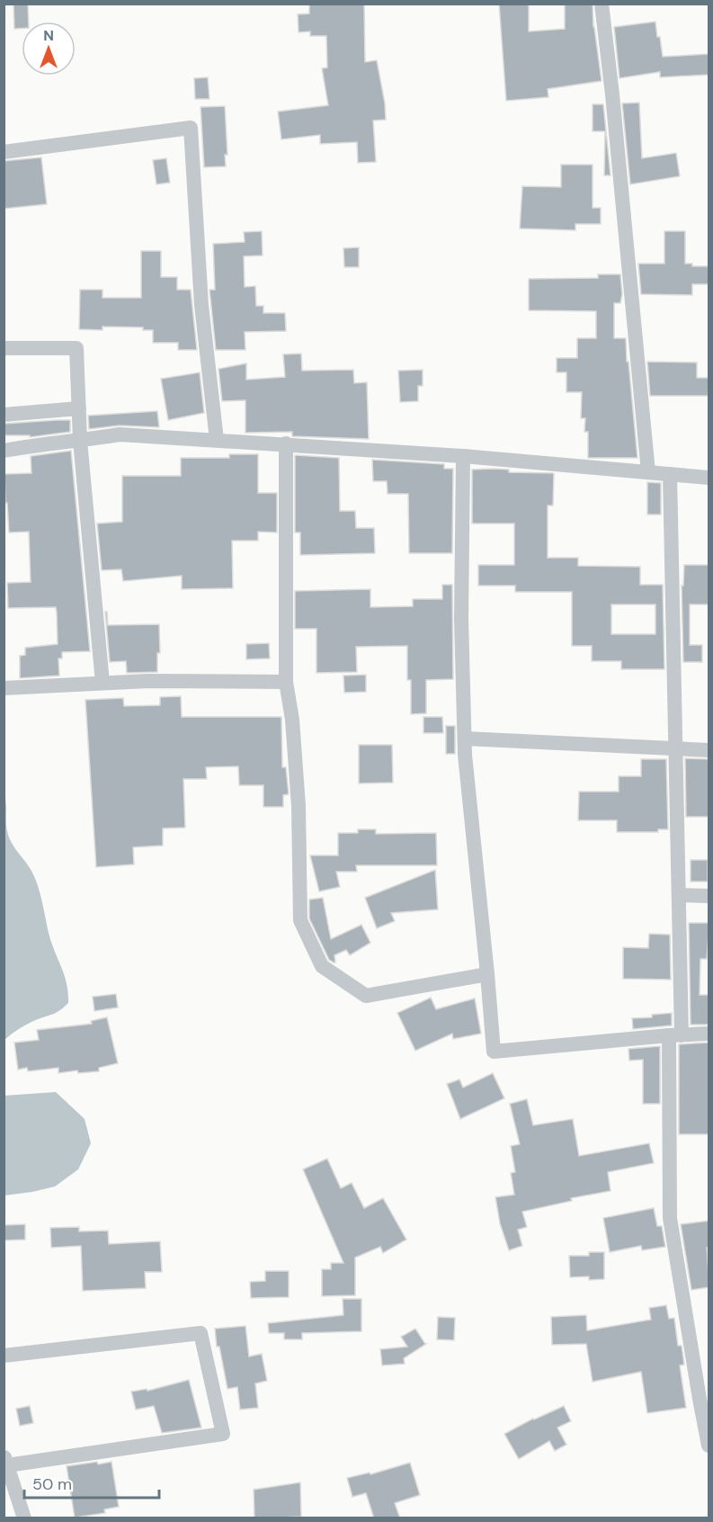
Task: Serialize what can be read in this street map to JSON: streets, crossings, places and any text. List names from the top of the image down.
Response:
{
  "scale_bar": "50 m",
  "north": "top"
}
